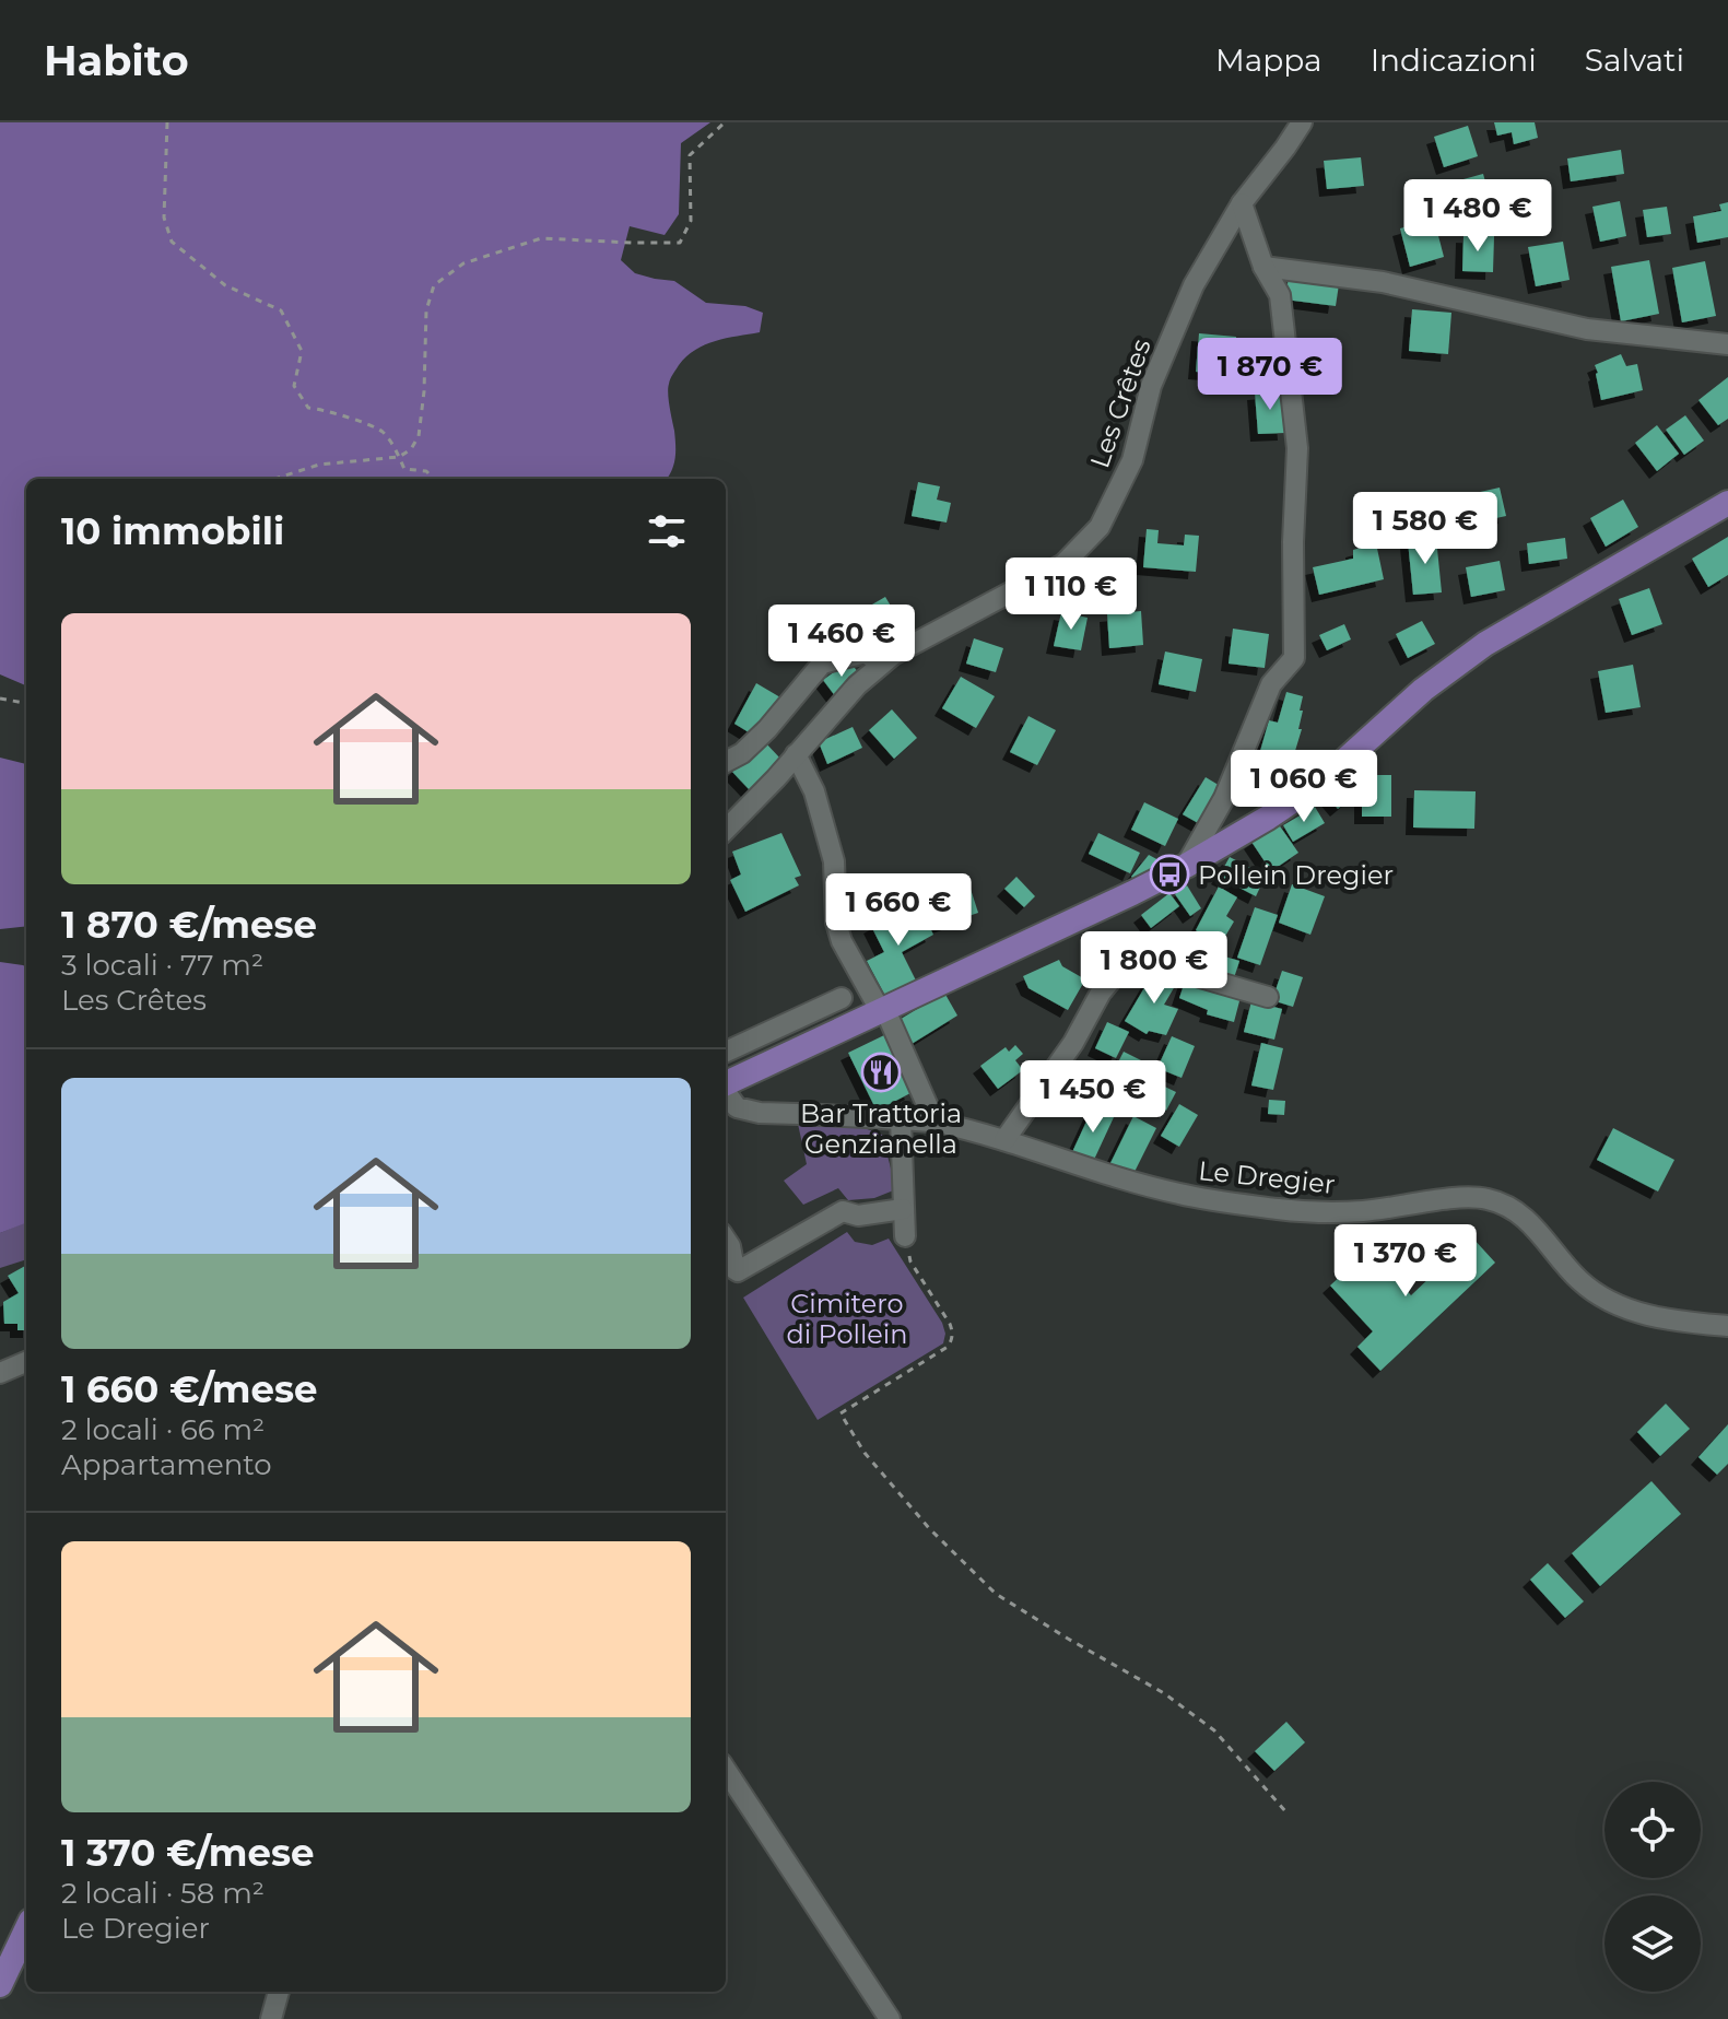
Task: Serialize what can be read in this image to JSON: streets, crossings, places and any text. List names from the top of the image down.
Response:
{
  "streets": {
    "street": ["Les Crêtes", "Le Dregier"]
  },
  "parks": ["Cimitero di Pollein"],
  "places": {
    "bus stop": ["Pollein Dregier"],
    "restaurant": ["Bar Trattoria Genzianella"]
  },
  "page": {
    "header": "Habito",
    "nav": ["Mappa", "Indicazioni", "Salvati"],
    "price": [
      "1 480 €",
      "1 870 €",
      "1 580 €",
      "1 110 €",
      "1 460 €",
      "1 060 €",
      "1 660 €",
      "1 800 €",
      "1 450 €",
      "1 370 €"
    ],
    "heading": "10 immobili",
    "list": [
      {
        "name": "1 870 €/mese",
        "note": "3 locali · 77 m² · Les Crêtes"
      },
      {
        "name": "1 660 €/mese",
        "note": "2 locali · 66 m² · Appartamento"
      },
      {
        "name": "1 370 €/mese",
        "note": "2 locali · 58 m² · Le Dregier"
      }
    ]
  }
}
